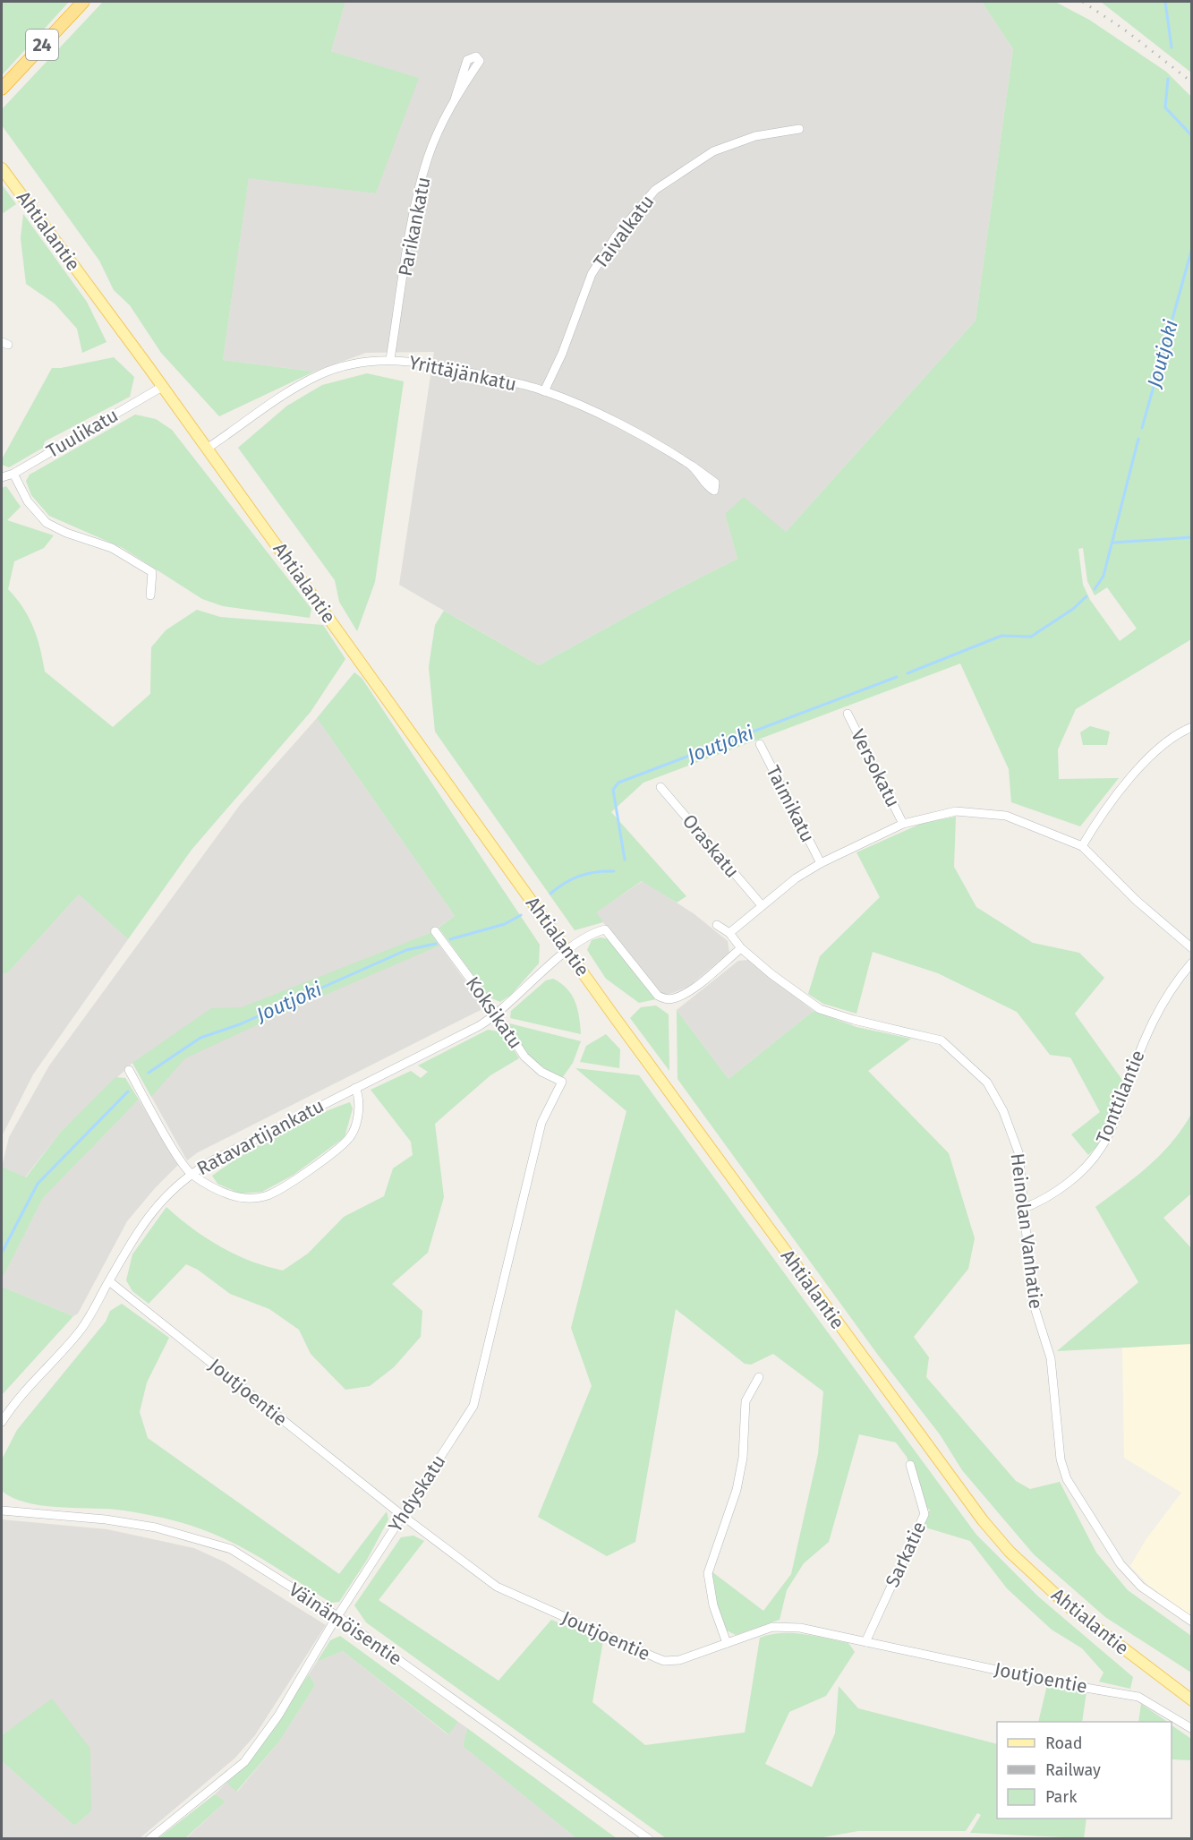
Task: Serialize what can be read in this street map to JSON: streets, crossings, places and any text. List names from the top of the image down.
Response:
{
  "streets": {
    "highway": ["24"],
    "main road": ["Ahtialantie"],
    "street": [
      "Parikankatu",
      "Taivalkatu",
      "Yrittäjänkatu",
      "Tuulikatu",
      "Versokatu",
      "Taimikatu",
      "Oraskatu",
      "Koksikatu",
      "Tonttilantie",
      "Ratavartijankatu",
      "Heinolan Vanhatie",
      "Joutjoentie",
      "Yhdyskatu",
      "Sarkatie",
      "Väinämöisentie"
    ]
  },
  "crossings": [
    ["Parikankatu", "Yrittäjänkatu"],
    ["Ahtialantie", "Yrittäjänkatu"],
    ["Ahtialantie", "Tuulikatu"],
    ["Ahtialantie", "Ratavartijankatu"],
    ["Taivalkatu", "Yrittäjänkatu"],
    ["Koksikatu", "Ratavartijankatu"],
    ["Koksikatu", "Yhdyskatu"],
    ["Tonttilantie", "Heinolan Vanhatie"],
    ["Ratavartijankatu", "Heinolan Vanhatie"],
    ["Ratavartijankatu", "Joutjoentie"],
    ["Joutjoentie", "Yhdyskatu"],
    ["Joutjoentie", "Sarkatie"],
    ["Yhdyskatu", "Väinämöisentie"]
  ],
  "water": ["Joutjoki"],
  "legend": ["Road", "Railway", "Park"]
}
